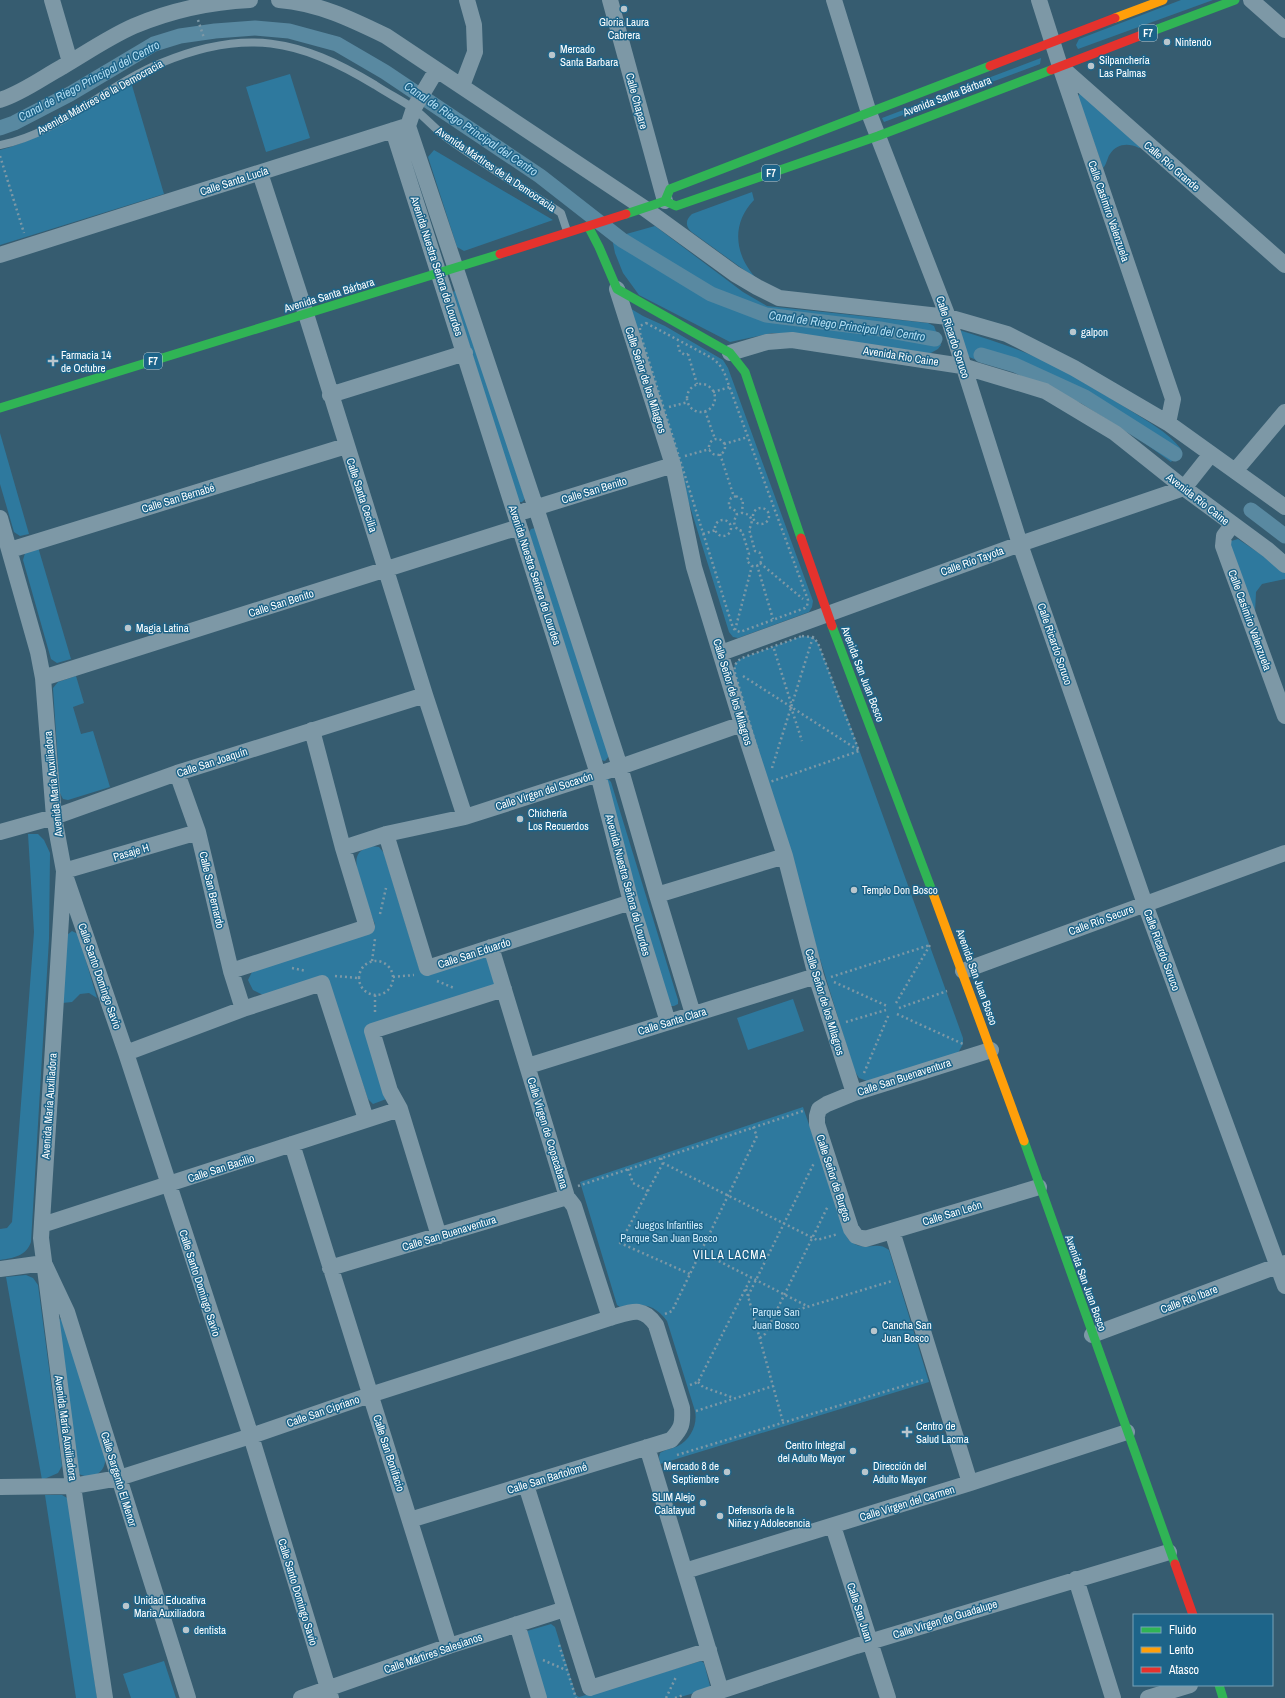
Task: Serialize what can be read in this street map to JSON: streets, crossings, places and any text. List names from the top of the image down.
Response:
{
  "streets": {
    "main road": ["F7", "Avenida Santa Bárbara", "Avenida San Juan Bosco"],
    "street": [
      "Calle Chapare",
      "Calle Río Grande",
      "Calle Santa Lucía",
      "Calle Casimiro Valenzuela",
      "Avenida Nuestra Señora de Lourdes",
      "Calle Ricardo Soruco",
      "Avenida Río Caine",
      "Calle Señor de los Milagros",
      "Calle San Benito",
      "Calle Santa Cecilia",
      "Calle San Bernabé",
      "Calle Río Tayota",
      "Calle San Joaquín",
      "Avenida María Auxiliadora",
      "Calle Virgen del Socavón",
      "Pasaje H",
      "Calle San Bernardo",
      "Calle Río Secure",
      "Calle San Eduardo",
      "Calle Santo Domingo Savio",
      "Calle Santa Clara",
      "Calle San Buenaventura",
      "Calle Virgen de Copacabana",
      "Calle San Bacilio",
      "Calle Señor de Burgos",
      "Calle San León",
      "Calle Río Ibare",
      "Calle San Cipriano",
      "Calle San Bonifacio",
      "Calle San Bartolomé",
      "Calle Sargento El Menor",
      "Calle Virgen del Carmen",
      "Calle San Juan",
      "Calle Virgen de Guadalupe",
      "Calle Mártires Salesianos"
    ],
    "lane": ["Avenida Mártires de la Democracia"]
  },
  "crossings": [
    ["Avenida Santa Bárbara", "Avenida Mártires de la Democracia"],
    ["Avenida Santa Bárbara", "Calle Chapare"],
    ["Avenida Santa Bárbara", "Calle Río Grande"],
    ["Avenida Santa Bárbara", "Calle Casimiro Valenzuela"],
    ["Avenida Santa Bárbara", "Avenida Nuestra Señora de Lourdes"],
    ["Avenida Santa Bárbara", "Calle Ricardo Soruco"],
    ["Avenida Santa Bárbara", "Calle Santa Cecilia"],
    ["Calle Río Grande", "Calle Casimiro Valenzuela"],
    ["Calle Santa Lucía", "Avenida Nuestra Señora de Lourdes"],
    ["Calle Santa Lucía", "Calle Santa Cecilia"],
    ["Calle Casimiro Valenzuela", "Avenida Río Caine"],
    ["Avenida Nuestra Señora de Lourdes", "Calle San Benito"],
    ["Avenida Nuestra Señora de Lourdes", "Calle Virgen del Socavón"],
    ["Avenida Nuestra Señora de Lourdes", "Calle San Eduardo"],
    ["Avenida Nuestra Señora de Lourdes", "Calle Santa Clara"],
    ["Calle Ricardo Soruco", "Avenida Río Caine"],
    ["Calle Ricardo Soruco", "Calle Río Tayota"],
    ["Calle Ricardo Soruco", "Calle Río Secure"],
    ["Calle Ricardo Soruco", "Calle Río Ibare"],
    ["Avenida Río Caine", "Calle Río Tayota"],
    ["Avenida Río Caine", "Avenida San Juan Bosco"],
    ["Calle Señor de los Milagros", "Calle San Benito"],
    ["Calle Señor de los Milagros", "Calle Río Tayota"],
    ["Calle Señor de los Milagros", "Calle Virgen del Socavón"],
    ["Calle Señor de los Milagros", "Calle Santa Clara"],
    ["Calle Señor de los Milagros", "Calle San Buenaventura"],
    ["Calle San Benito", "Calle Santa Cecilia"],
    ["Calle San Benito", "Avenida María Auxiliadora"],
    ["Calle Santa Cecilia", "Calle San Bernabé"],
    ["Calle Santa Cecilia", "Calle San Joaquín"],
    ["Calle Santa Cecilia", "Calle Virgen del Socavón"],
    ["Calle San Bernabé", "Avenida María Auxiliadora"],
    ["Calle Río Tayota", "Avenida San Juan Bosco"],
    ["Avenida San Juan Bosco", "Calle Río Secure"],
    ["Avenida San Juan Bosco", "Calle San Buenaventura"],
    ["Avenida San Juan Bosco", "Calle San León"],
    ["Avenida San Juan Bosco", "Calle Río Ibare"],
    ["Avenida San Juan Bosco", "Calle Virgen del Carmen"],
    ["Avenida San Juan Bosco", "Calle Virgen de Guadalupe"],
    ["Calle San Joaquín", "Avenida María Auxiliadora"],
    ["Calle San Joaquín", "Calle San Bernardo"],
    ["Avenida María Auxiliadora", "Pasaje H"],
    ["Avenida María Auxiliadora", "Calle Santo Domingo Savio"],
    ["Avenida María Auxiliadora", "Calle San Bacilio"],
    ["Avenida María Auxiliadora", "Calle San Cipriano"],
    ["Avenida María Auxiliadora", "Calle Sargento El Menor"],
    ["Calle Virgen del Socavón", "Calle San Eduardo"],
    ["Pasaje H", "Calle San Bernardo"],
    ["Pasaje H", "Calle Santo Domingo Savio"],
    ["Calle San Eduardo", "Calle Virgen de Copacabana"],
    ["Calle Santo Domingo Savio", "Calle San Bacilio"],
    ["Calle Santo Domingo Savio", "Calle San Cipriano"],
    ["Calle Santo Domingo Savio", "Calle Mártires Salesianos"],
    ["Calle Santa Clara", "Calle Virgen de Copacabana"],
    ["Calle San Buenaventura", "Calle Virgen de Copacabana"],
    ["Calle San Buenaventura", "Calle Señor de Burgos"],
    ["Calle San Buenaventura", "Calle San Bonifacio"],
    ["Calle Virgen de Copacabana", "Calle San Cipriano"],
    ["Calle San Bacilio", "Calle San Bonifacio"],
    ["Calle Señor de Burgos", "Calle San León"],
    ["Calle San Cipriano", "Calle San Bonifacio"],
    ["Calle San Cipriano", "Calle Sargento El Menor"],
    ["Calle San Bonifacio", "Calle San Bartolomé"],
    ["Calle San Bonifacio", "Calle Mártires Salesianos"],
    ["Calle Virgen del Carmen", "Calle San Juan"],
    ["Calle San Juan", "Calle Virgen de Guadalupe"]
  ],
  "districts": ["VILLA LACMA"],
  "water": ["Canal de Riego Principal del Centro"],
  "parks": ["Juegos Infantiles Parque San Juan Bosco", "Parque San Juan Bosco"],
  "places": {
    "other": [
      "Gloria Laura Cabrera",
      "Nintendo",
      "Mercado Santa Barbara",
      "Silpanchería Las Palmas",
      "galpon",
      "Magia Latina",
      "Chichería Los Recuerdos",
      "Templo Don Bosco",
      "Cancha San Juan Bosco",
      "Centro Integral del Adulto Mayor",
      "Mercado 8 de Septiembre",
      "Dirección del Adulto Mayor",
      "SLIM Alejo Calatayud",
      "Defensoría de la Niñez y Adolecencia",
      "Unidad Educativa Maria Auxiliadora",
      "dentista"
    ],
    "health": ["Farmacia 14 de Octubre", "Centro de Salud Lacma"]
  },
  "legend": ["Fluido", "Lento", "Atasco"]
}
